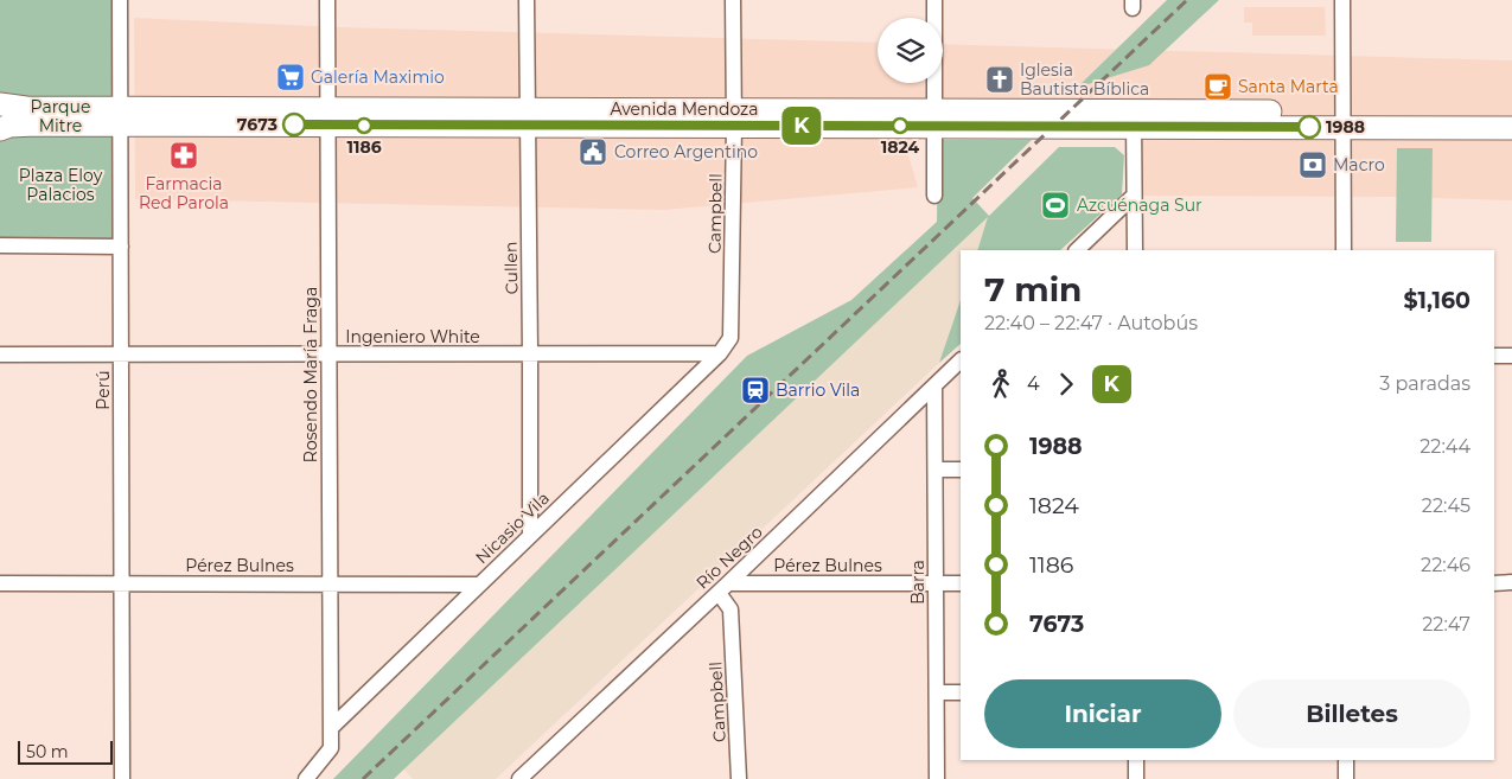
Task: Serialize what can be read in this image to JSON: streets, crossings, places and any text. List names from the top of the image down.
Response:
{
  "streets": {
    "main road": ["Avenida Mendoza"],
    "street": [
      "Campbell",
      "Cullen",
      "Ingeniero White",
      "Rosendo María Fraga",
      "Perú",
      "Nicasio Vila",
      "Río Negro",
      "Pérez Bulnes",
      "Barra"
    ]
  },
  "crossings": [
    ["Avenida Mendoza", "Campbell"],
    ["Avenida Mendoza", "Cullen"],
    ["Avenida Mendoza", "Rosendo María Fraga"],
    ["Avenida Mendoza", "Perú"],
    ["Campbell", "Ingeniero White"],
    ["Campbell", "Nicasio Vila"],
    ["Campbell", "Río Negro"],
    ["Campbell", "Pérez Bulnes"],
    ["Cullen", "Ingeniero White"],
    ["Cullen", "Nicasio Vila"],
    ["Ingeniero White", "Rosendo María Fraga"],
    ["Ingeniero White", "Perú"],
    ["Ingeniero White", "Nicasio Vila"],
    ["Rosendo María Fraga", "Nicasio Vila"],
    ["Rosendo María Fraga", "Pérez Bulnes"],
    ["Perú", "Pérez Bulnes"],
    ["Nicasio Vila", "Pérez Bulnes"],
    ["Río Negro", "Pérez Bulnes"],
    ["Río Negro", "Barra"],
    ["Pérez Bulnes", "Barra"]
  ],
  "parks": ["Parque Mitre", "Plaza Eloy Palacios"],
  "places": {
    "supermarket": ["Galería Maximio"],
    "church": ["Iglesia Bautista Bíblica"],
    "cafe": ["Santa Marta"],
    "other": [
      "7673",
      "1186",
      "1824",
      "1988"
    ],
    "public building": ["Correo Argentino"],
    "pharmacy": ["Farmacia Red Parola"],
    "bank": ["Macro"],
    "sports": ["Azcuénaga Sur"],
    "station": ["Barrio Vila"]
  },
  "lines": ["bus line K"],
  "scale_bar": "50 m",
  "page": {
    "on_map": "K",
    "heading": ["7 min", "22:40 – 22:47 · Autobús", "$1,160"],
    "legs": ["4", "K", "3 paradas"],
    "list": [
      {
        "name": "1988",
        "value": "22:44"
      },
      {
        "name": "1824",
        "value": "22:45"
      },
      {
        "name": "1186",
        "value": "22:46"
      },
      {
        "name": "7673",
        "value": "22:47"
      }
    ],
    "buttons": ["Iniciar", "Billetes"],
    "scale": "50 m"
  }
}
